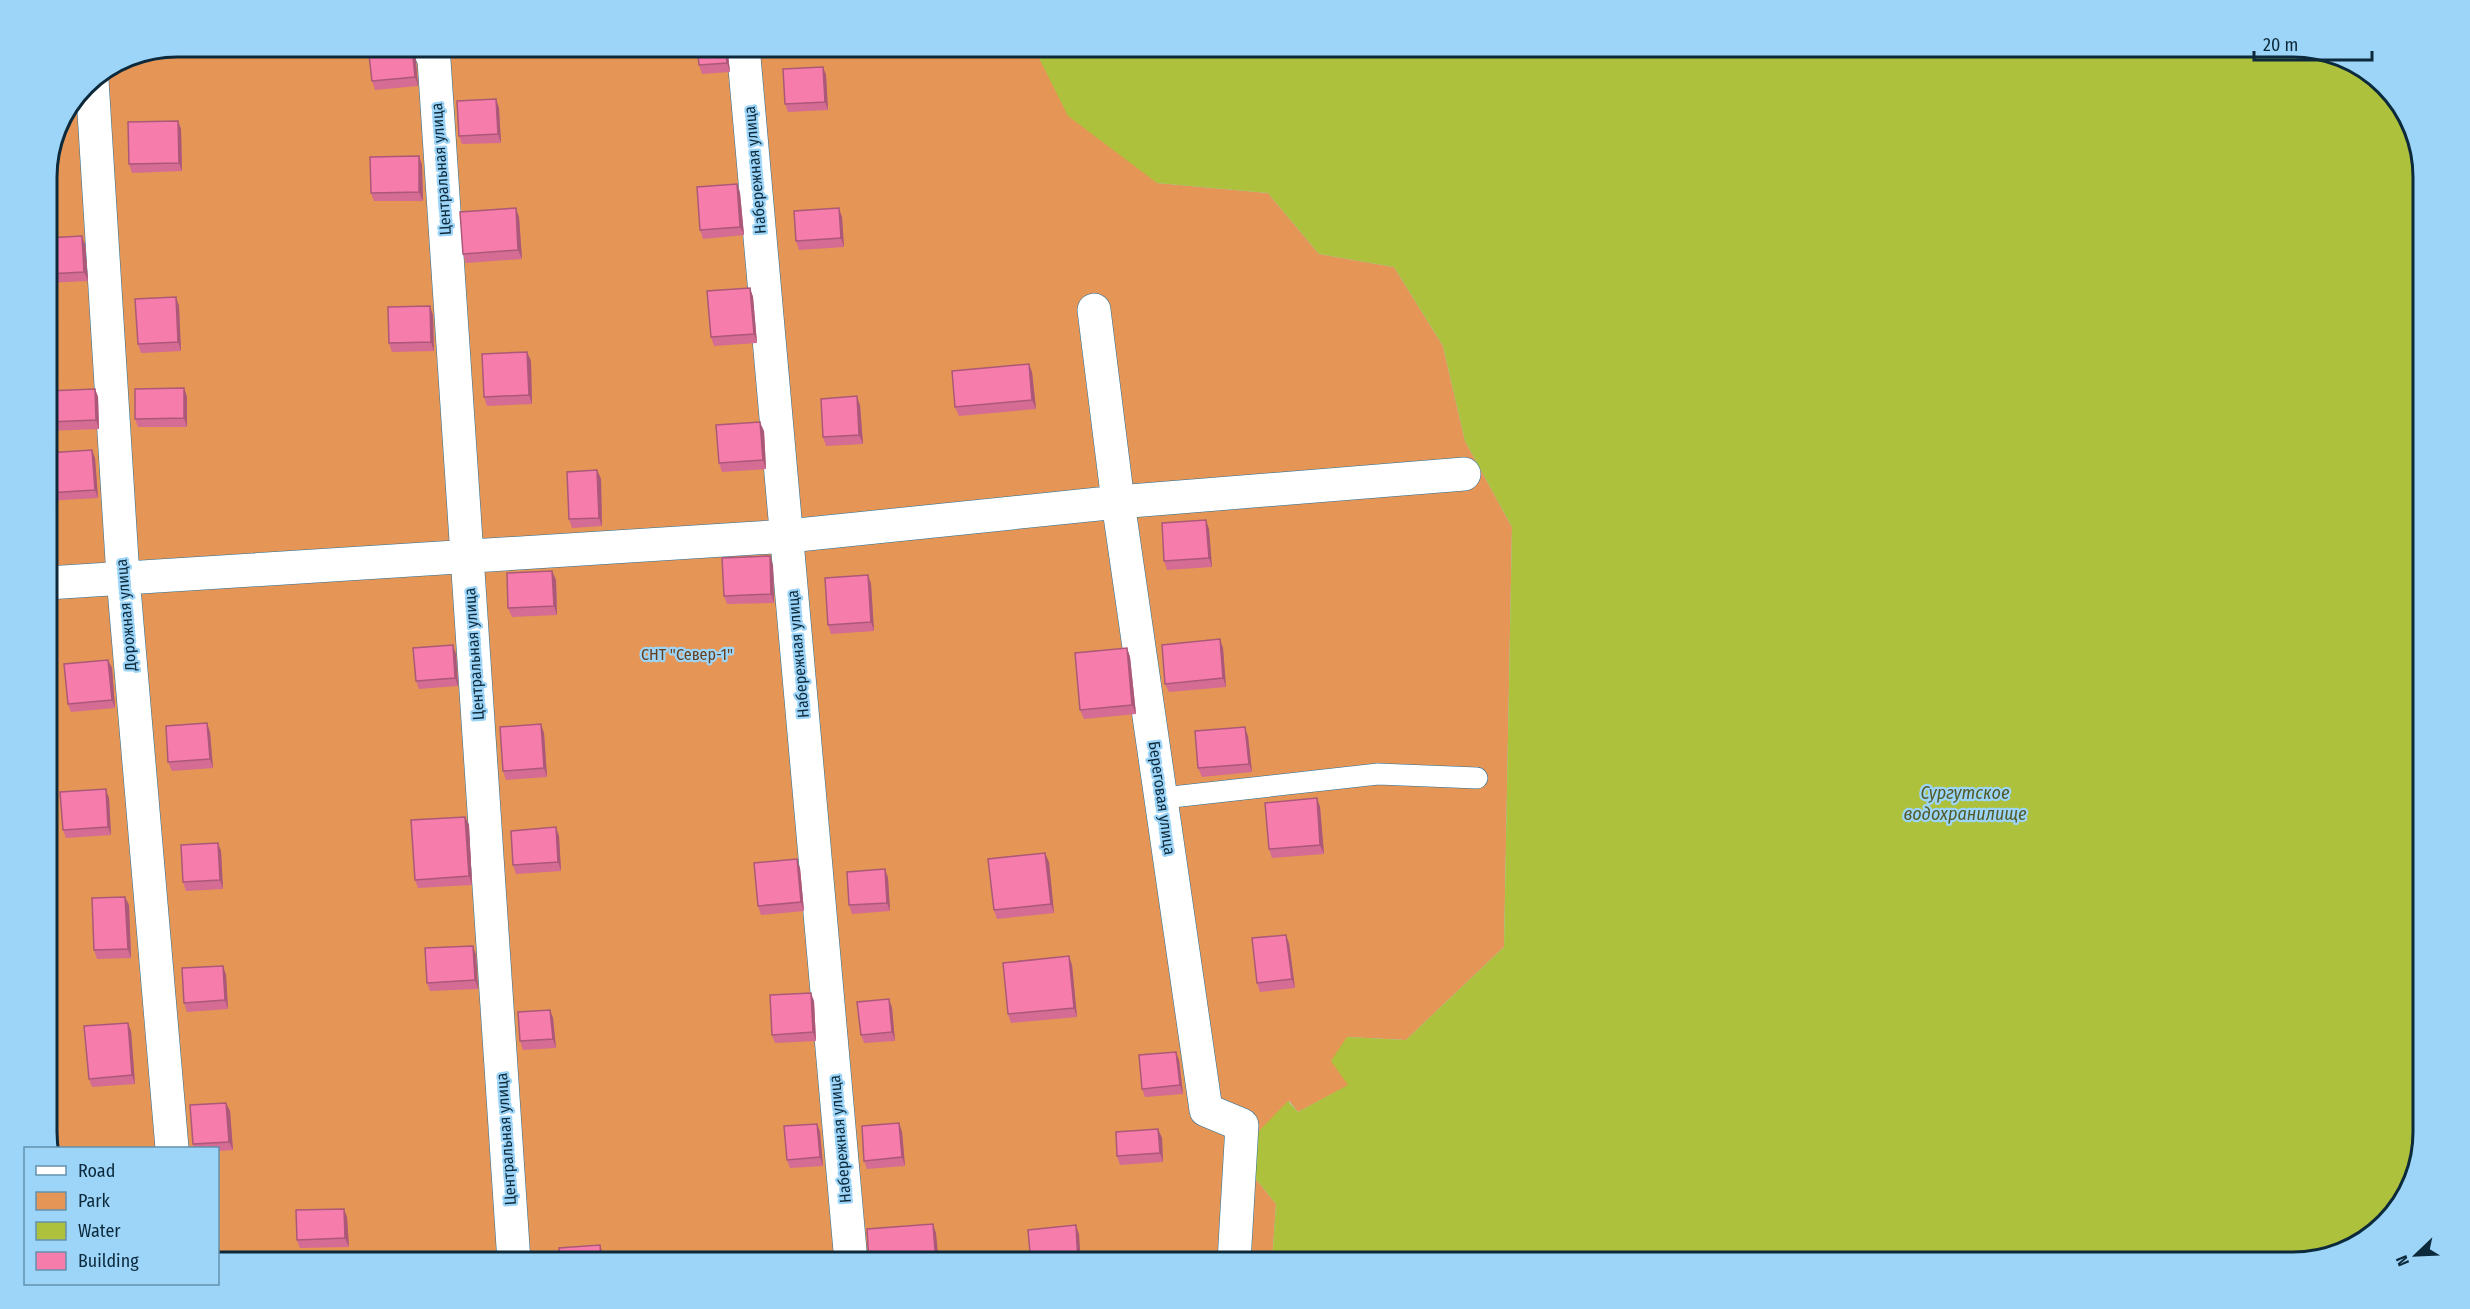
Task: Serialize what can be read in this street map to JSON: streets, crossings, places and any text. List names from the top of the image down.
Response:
{
  "streets": {
    "street": [
      "Центральная улица",
      "Набережная улица",
      "Дорожная улица",
      "Береговая улица"
    ]
  },
  "water": ["Сургутское водохранилище"],
  "parks": ["СНТ \"Север-1\""],
  "legend": [
    "Road",
    "Park",
    "Water",
    "Building"
  ],
  "scale_bar": "20 m",
  "north": "bottom left"
}
